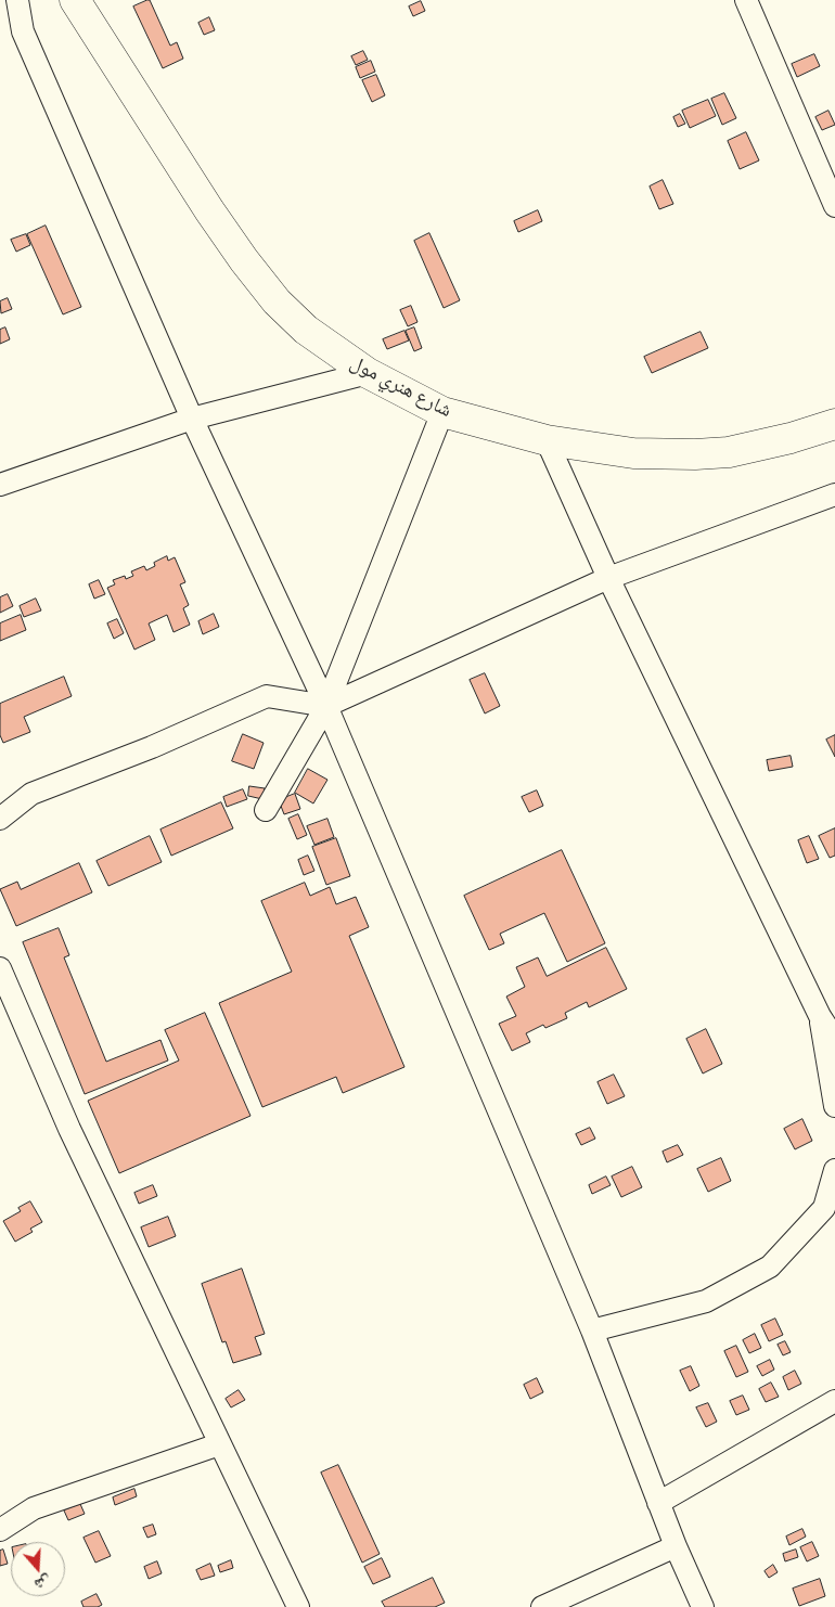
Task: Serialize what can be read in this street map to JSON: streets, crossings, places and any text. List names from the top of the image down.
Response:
{
  "streets": {
    "highway": ["شارع هنري مول"]
  },
  "north": "bottom"
}
